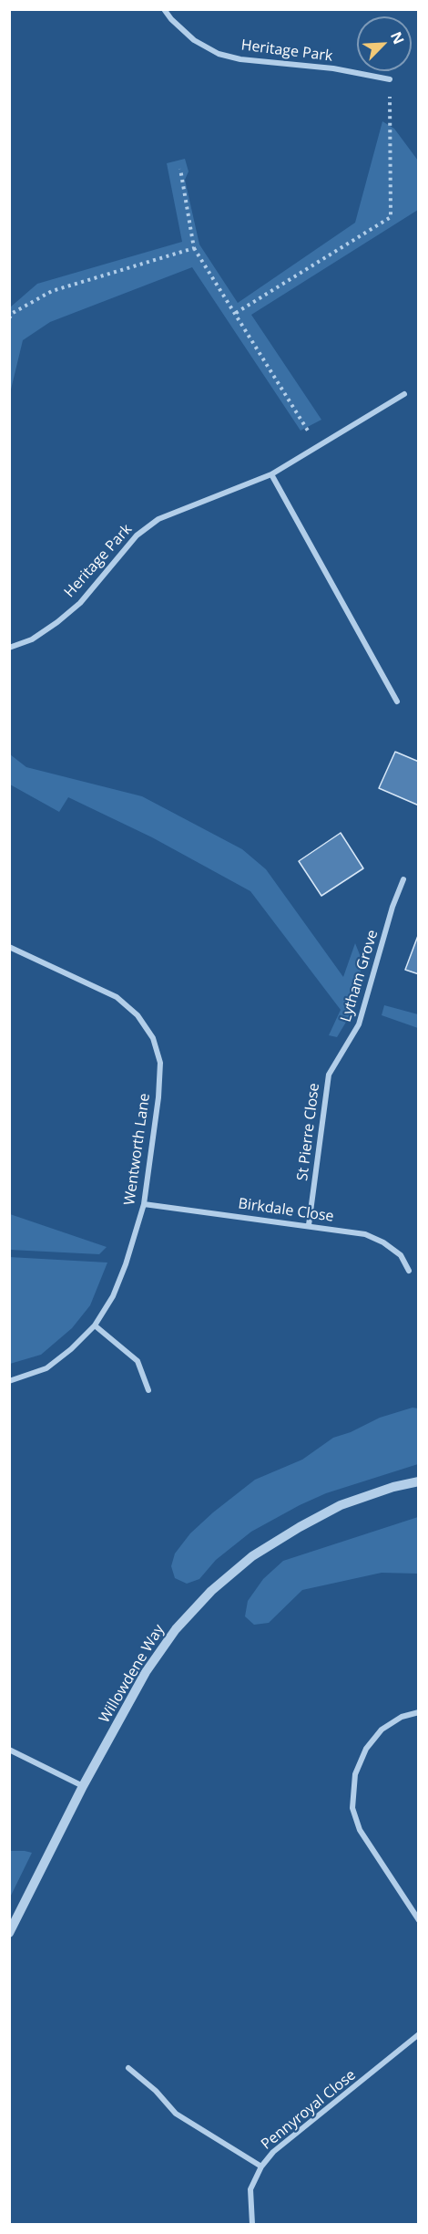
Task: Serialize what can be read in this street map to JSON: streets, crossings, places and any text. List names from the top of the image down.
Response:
{
  "streets": {
    "street": [
      "Heritage Park",
      "Lytham Grove",
      "St Pierre Close",
      "Wentworth Lane",
      "Birkdale Close",
      "Willowdene Way",
      "Pennyroyal Close"
    ]
  },
  "crossings": [
    ["Lytham Grove", "St Pierre Close"],
    ["St Pierre Close", "Birkdale Close"],
    ["Wentworth Lane", "Birkdale Close"]
  ],
  "north": "top right"
}
